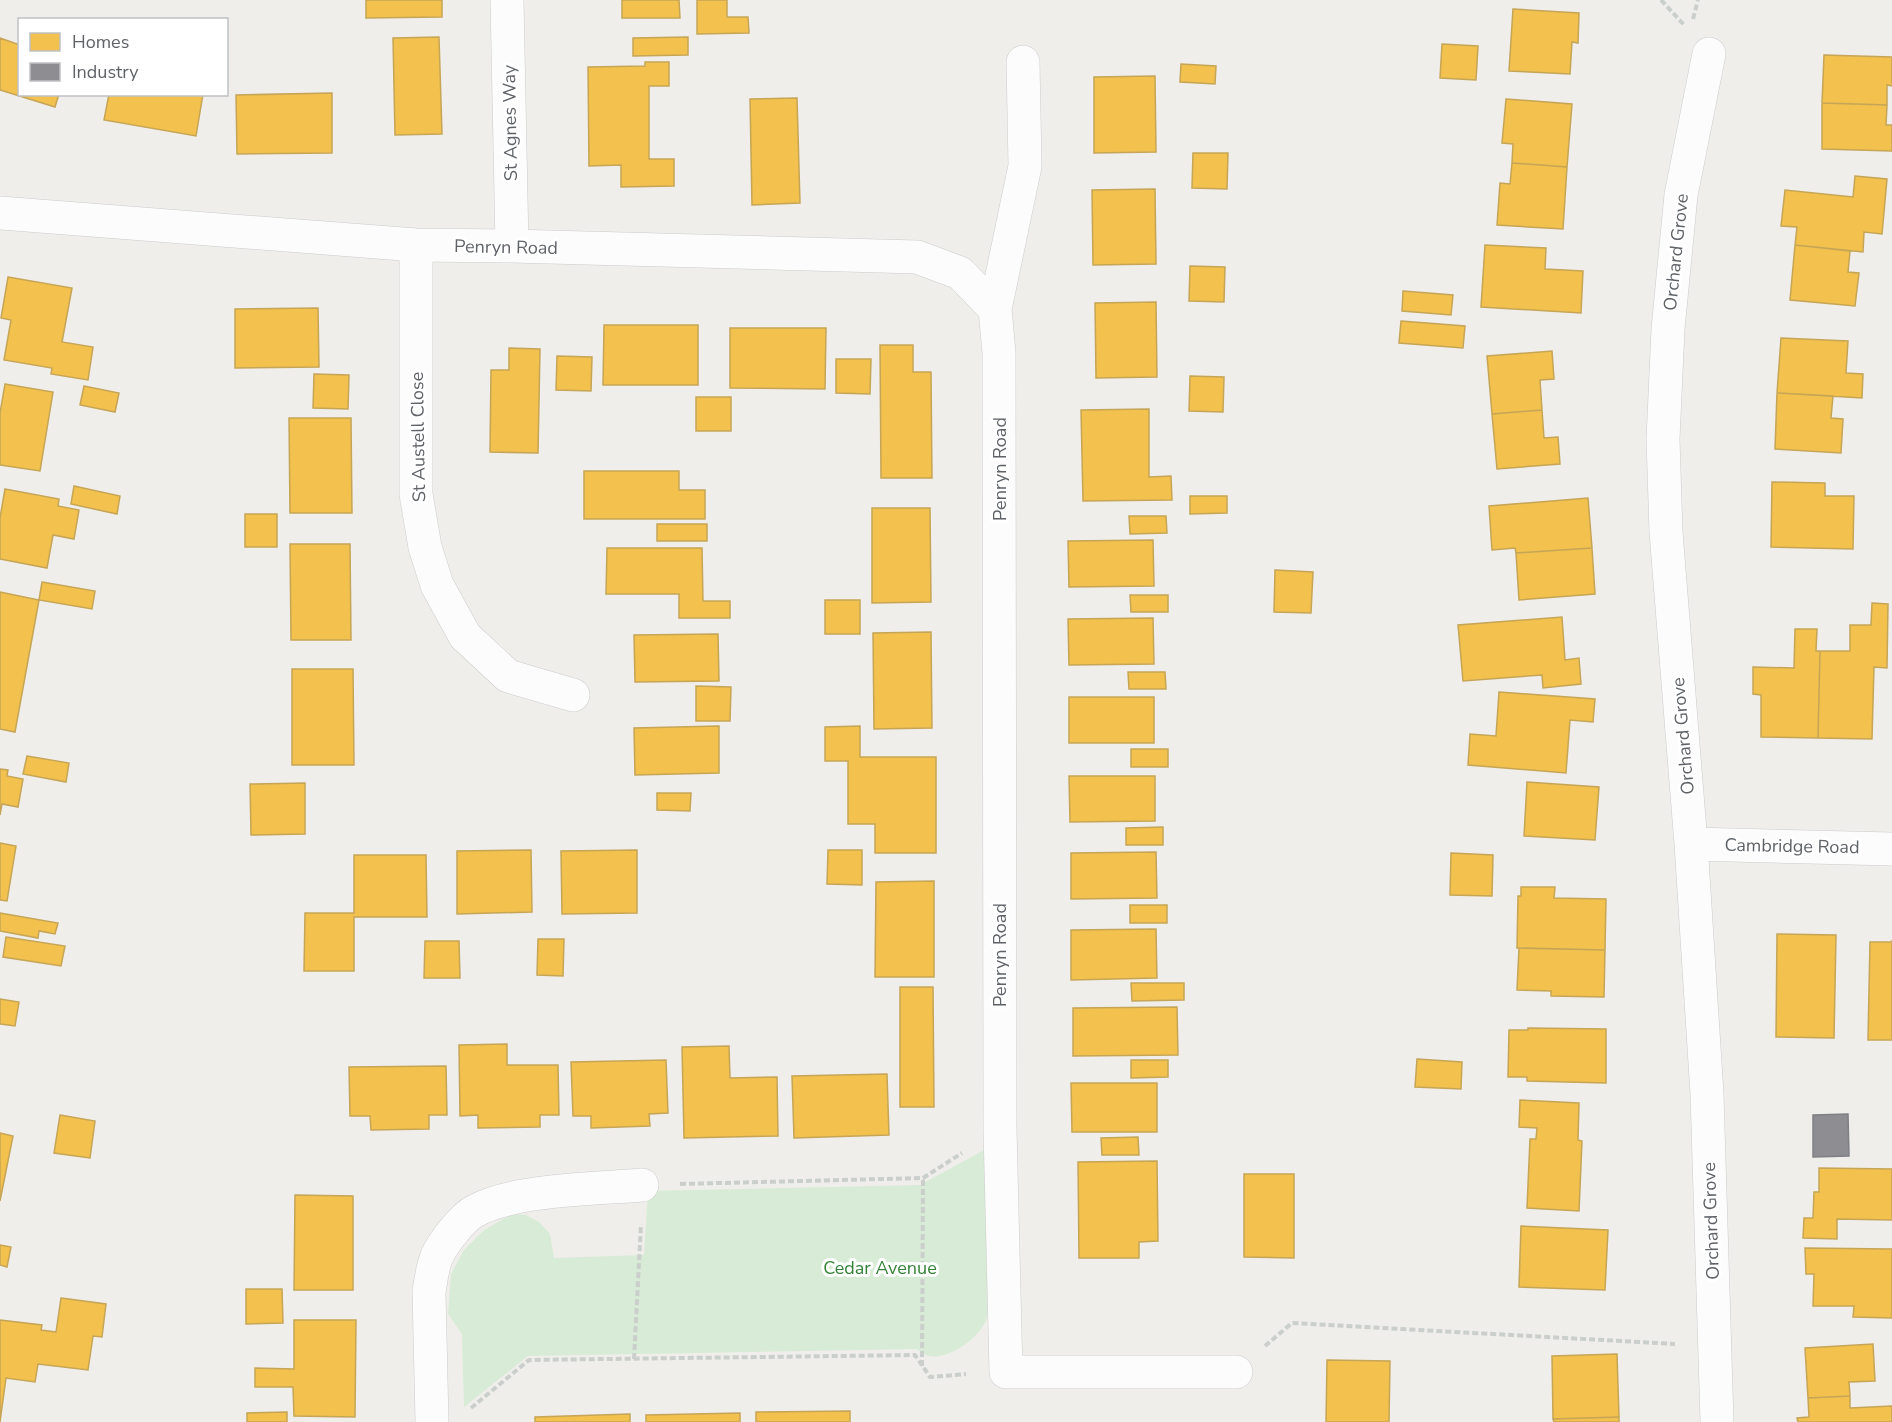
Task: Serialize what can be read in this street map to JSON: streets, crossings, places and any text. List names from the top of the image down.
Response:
{
  "streets": {
    "street": [
      "St Agnes Way",
      "Penryn Road",
      "Orchard Grove",
      "St Austell Close",
      "Cambridge Road"
    ]
  },
  "crossings": [
    ["St Agnes Way", "Penryn Road"],
    ["Penryn Road", "St Austell Close"],
    ["Orchard Grove", "Cambridge Road"]
  ],
  "parks": ["Cedar Avenue"],
  "legend": ["Homes", "Industry"]
}
